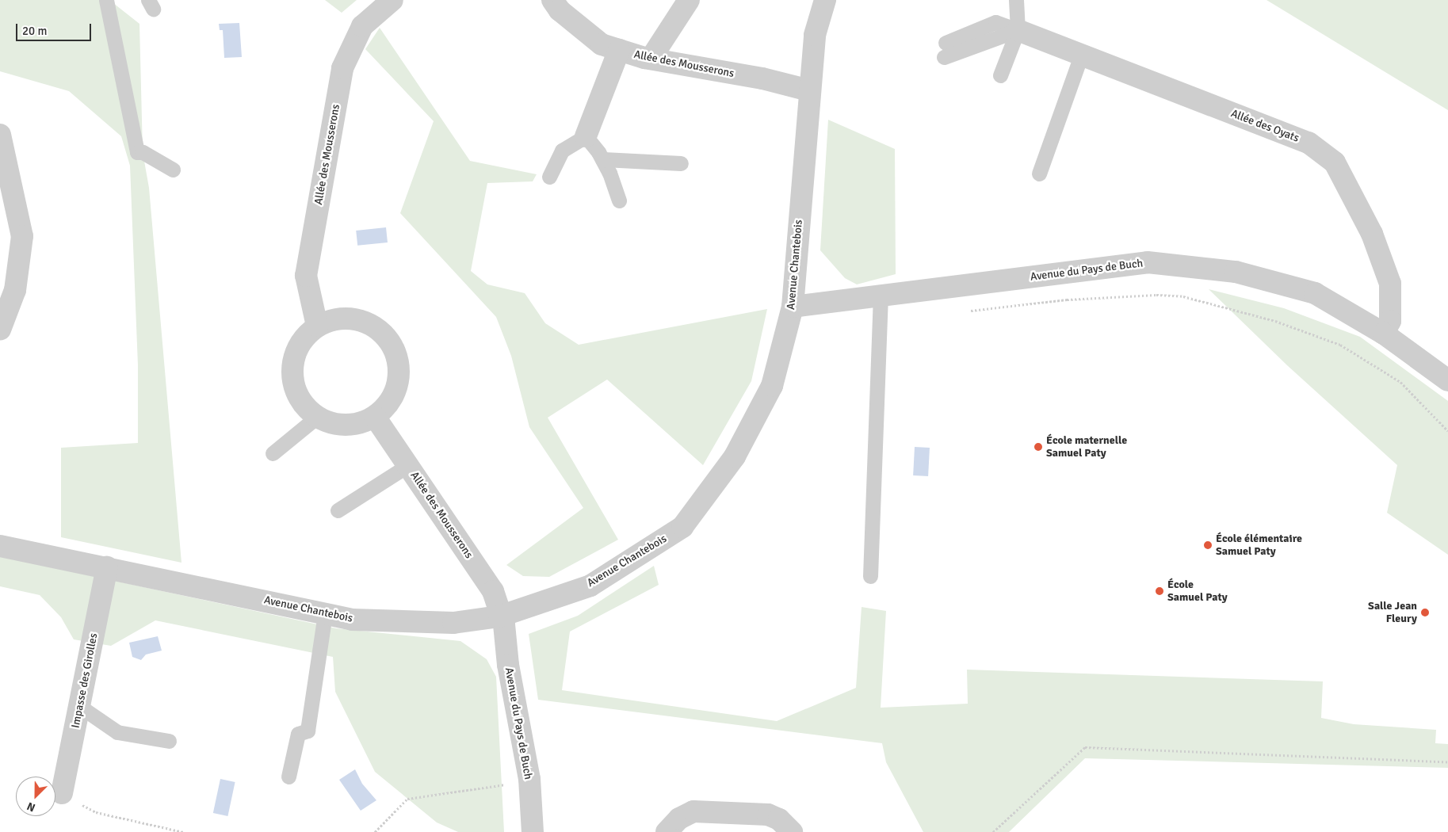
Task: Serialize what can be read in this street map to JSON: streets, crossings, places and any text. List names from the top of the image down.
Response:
{
  "streets": {
    "street": [
      "Allée des Mousserons",
      "Allée des Oyats",
      "Avenue Chantebois",
      "Avenue du Pays de Buch",
      "Impasse des Girolles"
    ]
  },
  "crossings": [
    ["Allée des Mousserons", "Avenue Chantebois"],
    ["Allée des Mousserons", "Avenue du Pays de Buch"],
    ["Allée des Oyats", "Avenue du Pays de Buch"],
    ["Avenue Chantebois", "Avenue du Pays de Buch"],
    ["Avenue Chantebois", "Impasse des Girolles"]
  ],
  "places": [
    "École maternelle Samuel Paty",
    "École élémentaire Samuel Paty",
    "École Samuel Paty",
    "Salle Jean Fleury"
  ],
  "scale_bar": "20 m",
  "north": "bottom left"
}
